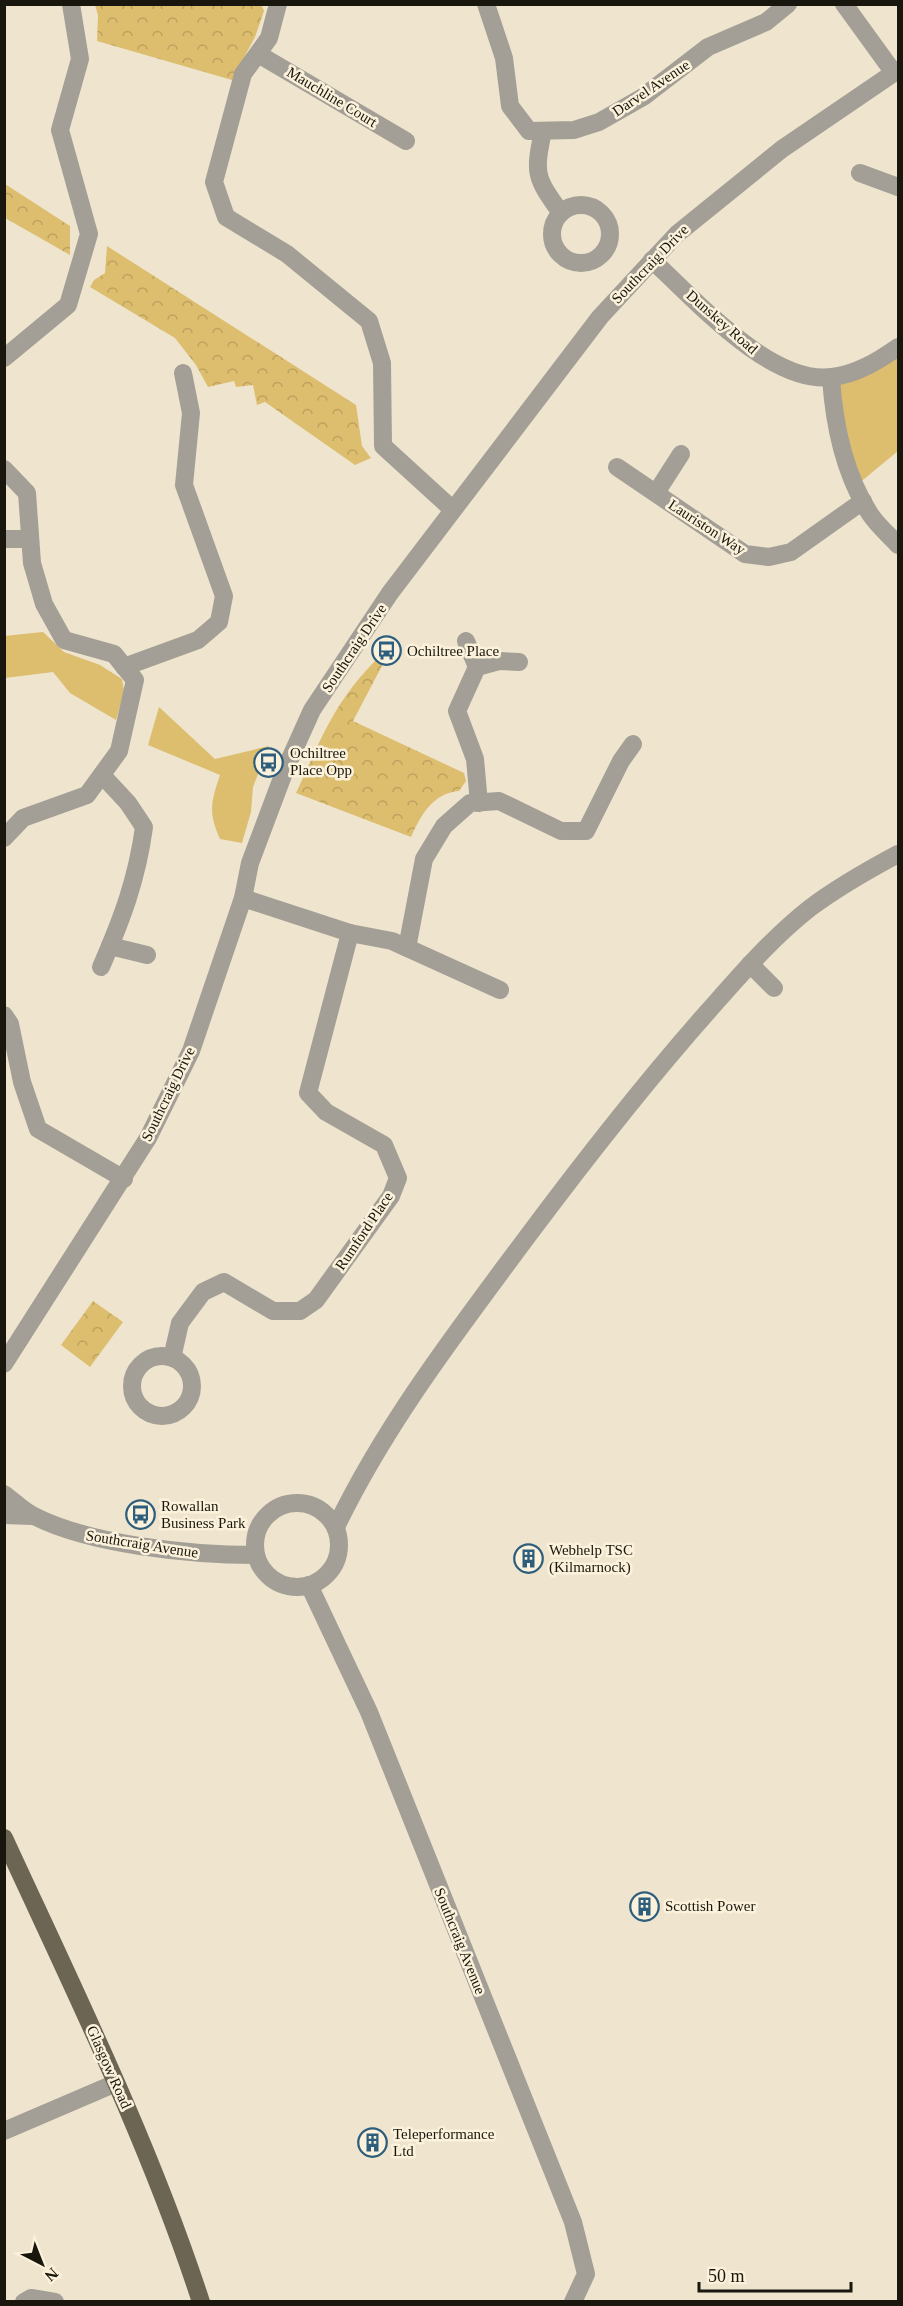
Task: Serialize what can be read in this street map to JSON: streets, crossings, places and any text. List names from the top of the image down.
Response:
{
  "streets": {
    "main road": ["Glasgow Road"],
    "street": [
      "Darvel Avenue",
      "Mauchline Court",
      "Southcraig Drive",
      "Dunskey Road",
      "Lauriston Way",
      "Rumford Place",
      "Southcraig Avenue"
    ]
  },
  "crossings": [
    ["Southcraig Drive", "Dunskey Road"]
  ],
  "places": {
    "bus stop": ["Ochiltree Place", "Ochiltree Place Opp", "Rowallan Business Park"],
    "building": ["Webhelp TSC (Kilmarnock)", "Scottish Power", "Teleperformance Ltd"]
  },
  "scale_bar": "50 m",
  "north": "bottom right"
}
